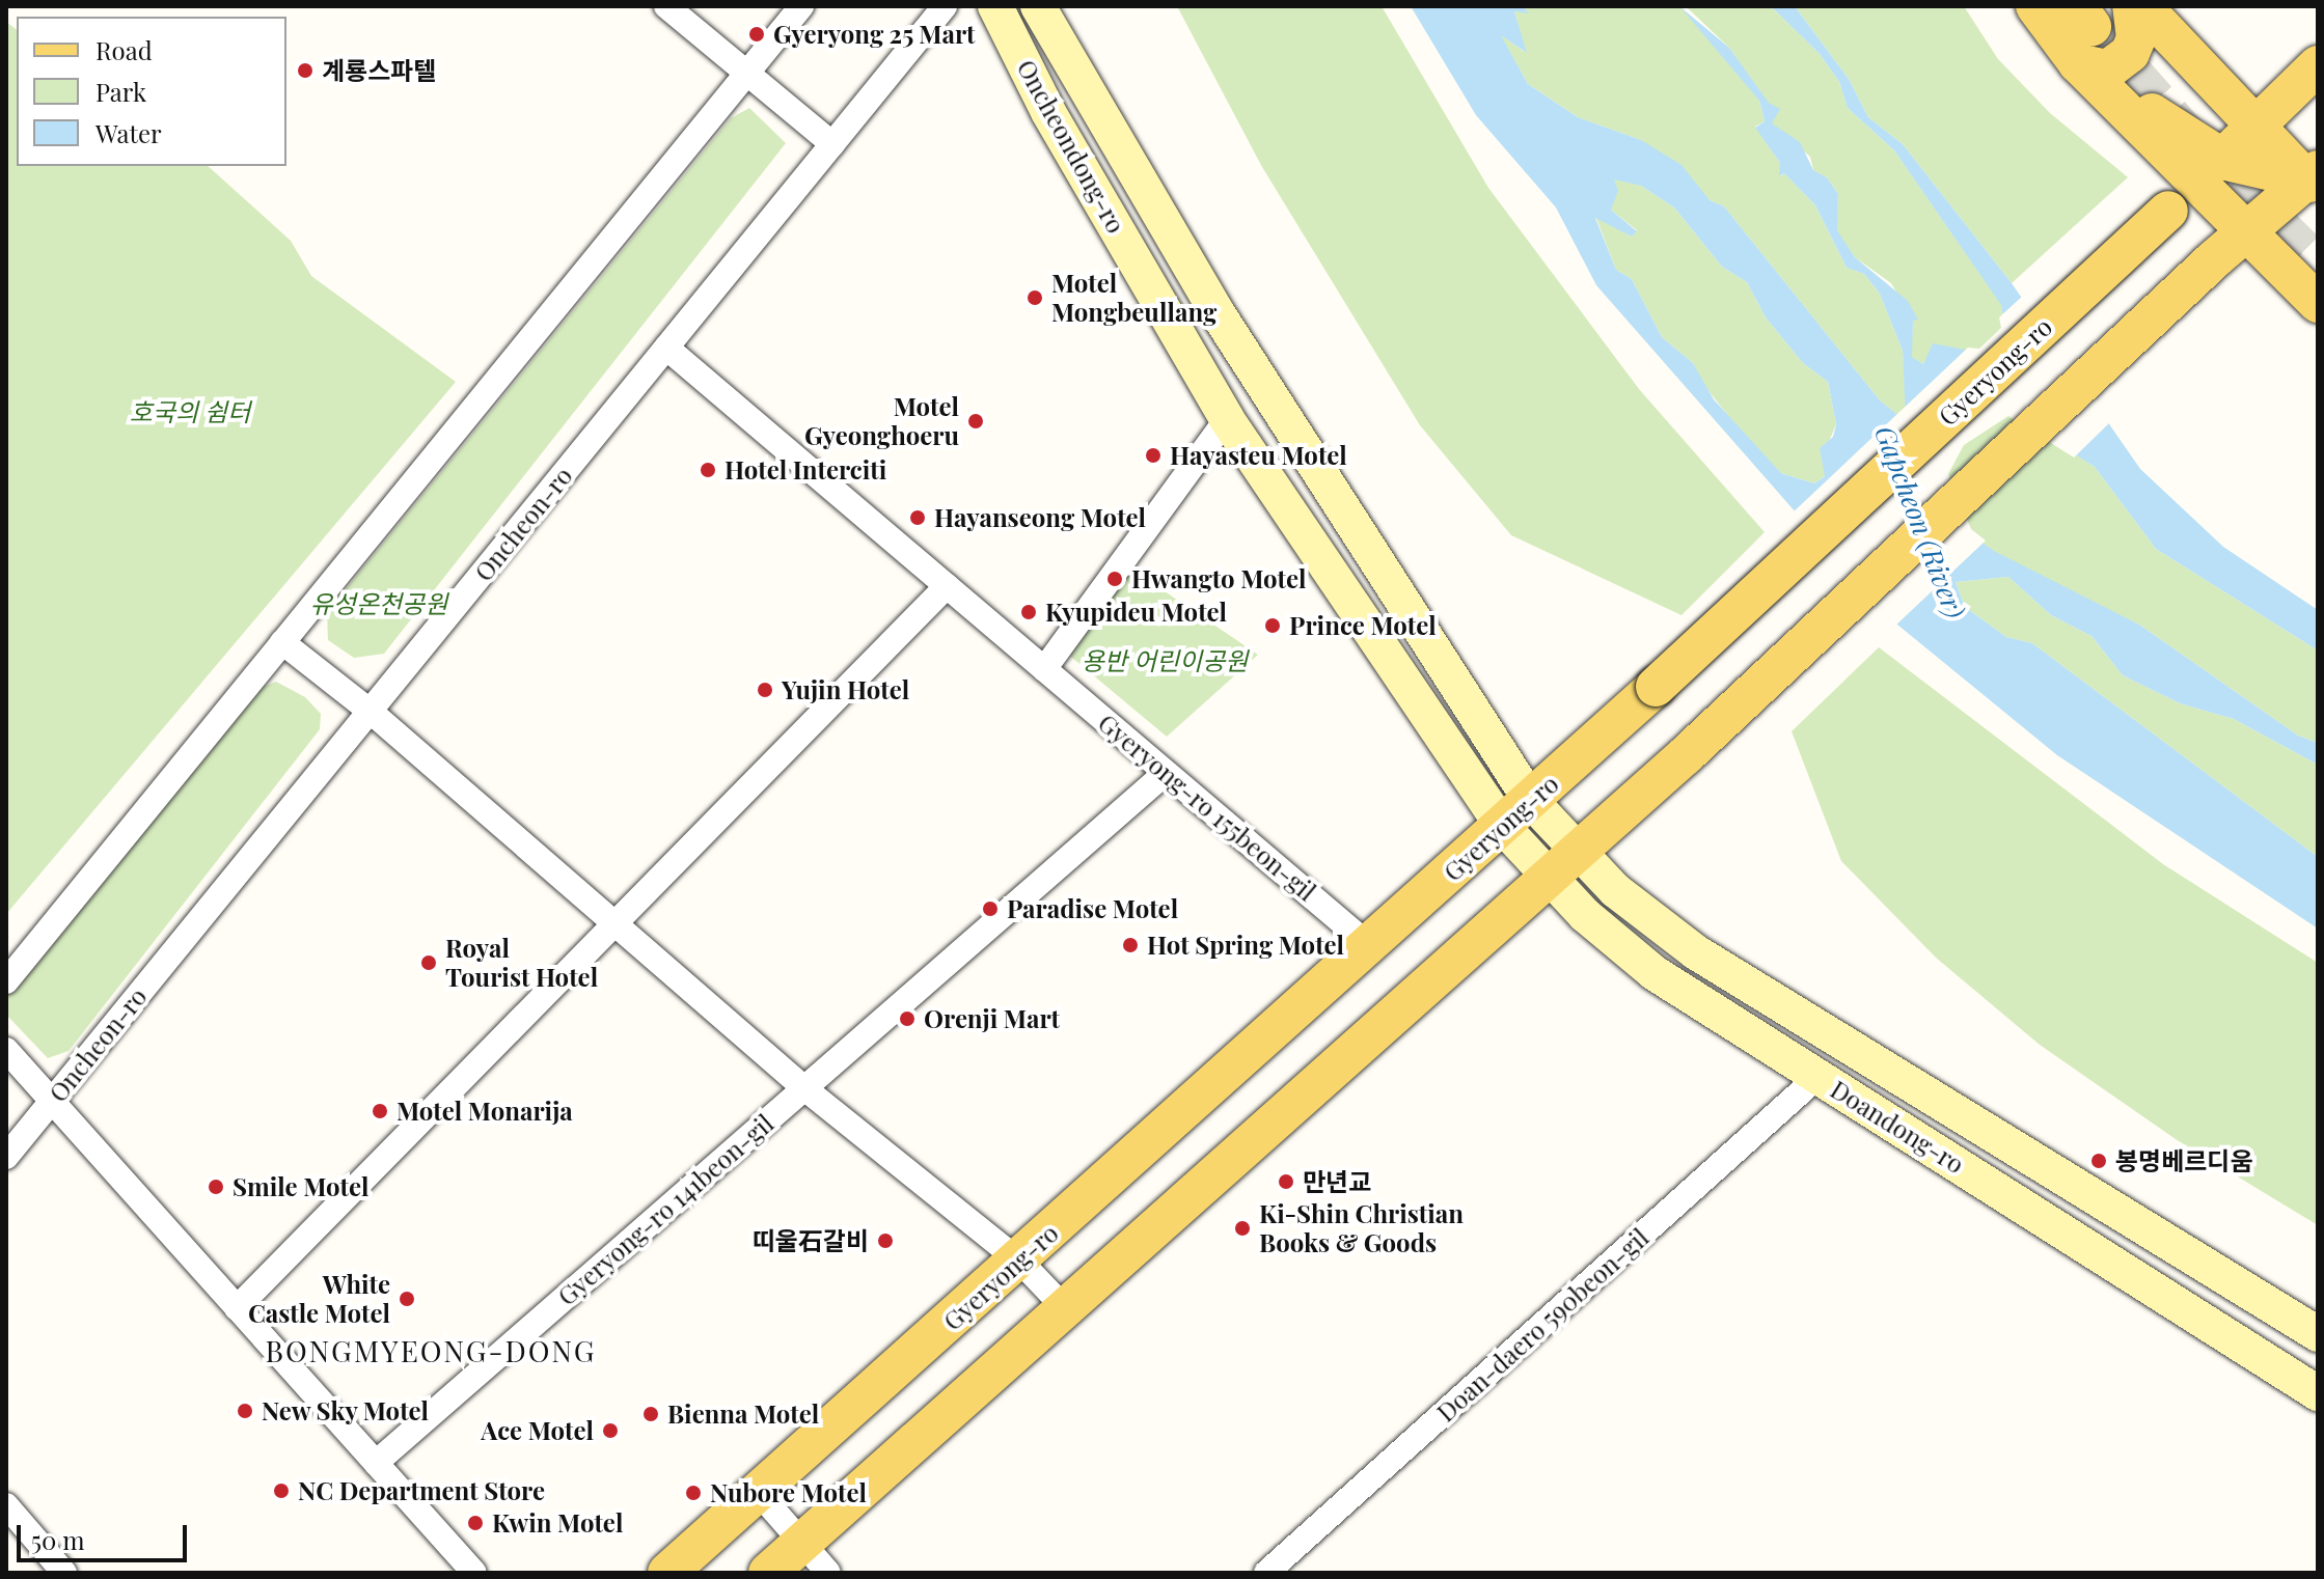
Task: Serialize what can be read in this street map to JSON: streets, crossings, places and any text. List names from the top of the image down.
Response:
{
  "streets": {
    "main road": ["Oncheondong-ro", "Gyeryong-ro", "Doandong-ro"],
    "street": [
      "Oncheon-ro",
      "Gyeryong-ro 155beon-gil",
      "Gyeryong-ro 141beon-gil",
      "Doan-daero 590beon-gil"
    ]
  },
  "crossings": [
    ["Oncheondong-ro", "Gyeryong-ro"],
    ["Oncheondong-ro", "Doandong-ro"],
    ["Gyeryong-ro", "Gyeryong-ro 155beon-gil"],
    ["Gyeryong-ro", "Doandong-ro"],
    ["Oncheon-ro", "Gyeryong-ro 155beon-gil"],
    ["Gyeryong-ro 155beon-gil", "Gyeryong-ro 141beon-gil"],
    ["Doandong-ro", "Doan-daero 590beon-gil"]
  ],
  "districts": ["BONGMYEONG-DONG"],
  "water": ["Gapcheon (River)"],
  "parks": ["호국의 쉼터", "유성온천공원", "용반 어린이공원"],
  "places": [
    "Gyeryong 25 Mart",
    "계룡스파텔",
    "Motel Mongbeullang",
    "Motel Gyeonghoeru",
    "Hayasteu Motel",
    "Hotel Interciti",
    "Hayanseong Motel",
    "Hwangto Motel",
    "Kyupideu Motel",
    "Prince Motel",
    "Yujin Hotel",
    "Paradise Motel",
    "Hot Spring Motel",
    "Royal Tourist Hotel",
    "Orenji Mart",
    "Motel Monarija",
    "봉명베르디움",
    "만년교",
    "Smile Motel",
    "Ki-Shin Christian Books & Goods",
    "띠울石갈비",
    "White Castle Motel",
    "New Sky Motel",
    "Bienna Motel",
    "Ace Motel",
    "NC Department Store",
    "Nubore Motel",
    "Kwin Motel"
  ],
  "legend": ["Road", "Park", "Water"],
  "scale_bar": "50 m"
}
